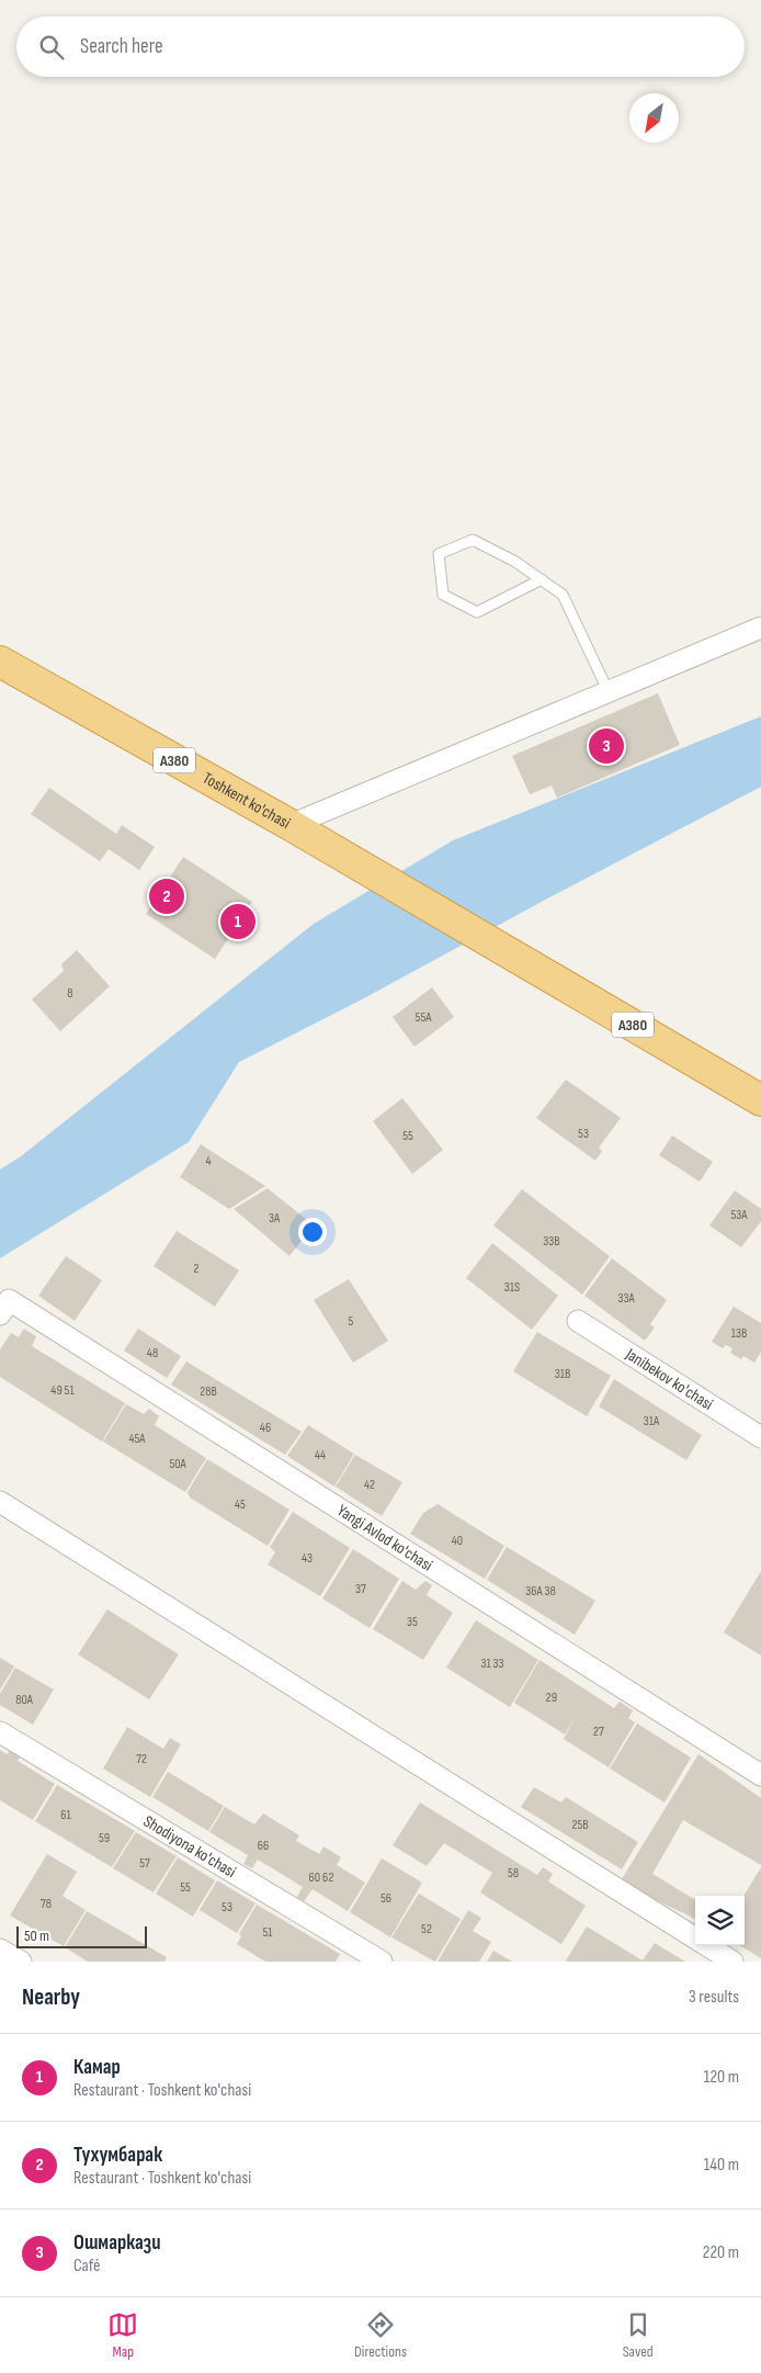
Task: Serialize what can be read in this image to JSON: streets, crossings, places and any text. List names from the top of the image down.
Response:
{
  "streets": {
    "highway": ["A380", "Toshkent ko'chasi"],
    "street": ["Janibekov ko'chasi", "Yangi Avlod ko'chasi", "Shodiyona ko'chasi"]
  },
  "house_numbers": [
    "8",
    "55A",
    "53",
    "55",
    "4",
    "53A",
    "3A",
    "33B",
    "2",
    "31S",
    "33A",
    "5",
    "13B",
    "48",
    "31B",
    "49 51",
    "28B",
    "31A",
    "46",
    "45A",
    "44",
    "50A",
    "42",
    "45",
    "40",
    "43",
    "37",
    "36A 38",
    "35",
    "31 33",
    "29",
    "80A",
    "27",
    "72",
    "61",
    "25B",
    "59",
    "66",
    "57",
    "58",
    "60 62",
    "55",
    "56",
    "78",
    "53",
    "52",
    "51"
  ],
  "scale_bar": "50 m",
  "north": "bottom left",
  "page": {
    "search": "Search here",
    "pins": ["3", "2", "1"],
    "scale": "50 m",
    "heading": ["Nearby", "3 results"],
    "list": [
      {
        "mark": "1",
        "name": "Камар",
        "note": "Restaurant · Toshkent ko'chasi",
        "value": "120 m"
      },
      {
        "mark": "2",
        "name": "Тухумбарак",
        "note": "Restaurant · Toshkent ko'chasi",
        "value": "140 m"
      },
      {
        "mark": "3",
        "name": "Ошмаркази",
        "note": "Café",
        "value": "220 m"
      }
    ],
    "nav": ["Map", "Directions", "Saved"]
  }
}
